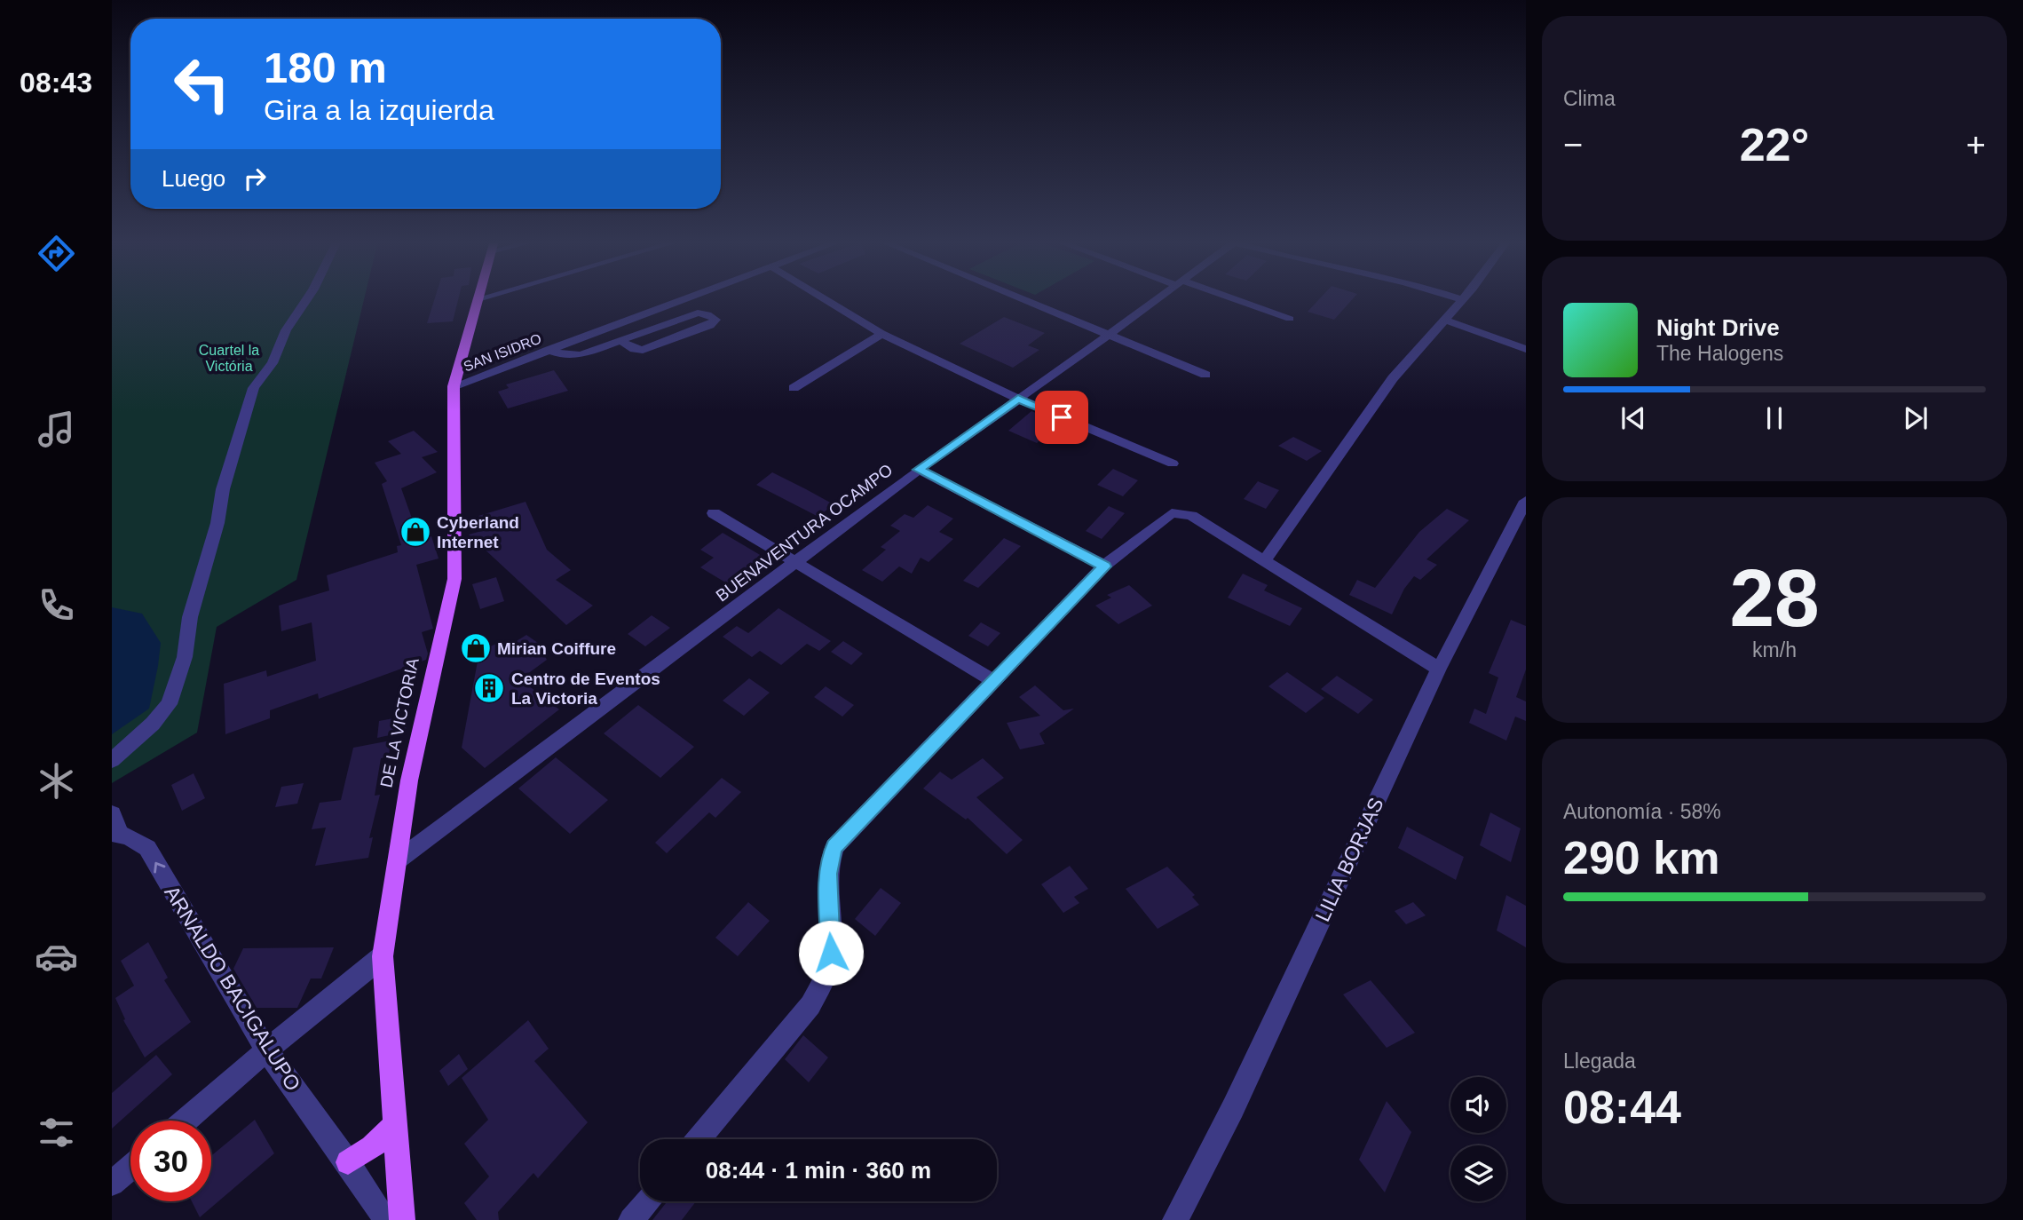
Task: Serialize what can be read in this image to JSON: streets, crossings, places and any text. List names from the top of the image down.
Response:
{
  "streets": {
    "main road": ["DE LA VICTORIA"],
    "street": [
      "SAN ISIDRO",
      "BUENAVENTURA OCAMPO",
      "LILIA BORJAS",
      "ARNALDO BACIGALUPO"
    ]
  },
  "crossings": [
    ["SAN ISIDRO", "DE LA VICTORIA"],
    ["BUENAVENTURA OCAMPO", "DE LA VICTORIA"]
  ],
  "one_way": ["ARNALDO BACIGALUPO"],
  "parks": ["Cuartel la Victória"],
  "places": {
    "shop": ["Cyberland Internet", "Mirian Coiffure"],
    "building": ["Centro de Eventos La Victoria"]
  },
  "page": {
    "tabs": "08:43",
    "tile": [
      "Clima",
      ["28", "km/h"],
      ["Autonomía · 58%", "290 km"],
      ["Llegada", "08:44"]
    ],
    "turn": ["180 m", "Gira a la izquierda"],
    "heat": ["−", "22°", "+"],
    "then": "Luego",
    "song": ["Night Drive", "The Halogens"],
    "limit": "30",
    "trip": "08:44 · 1 min · 360 m"
  }
}
